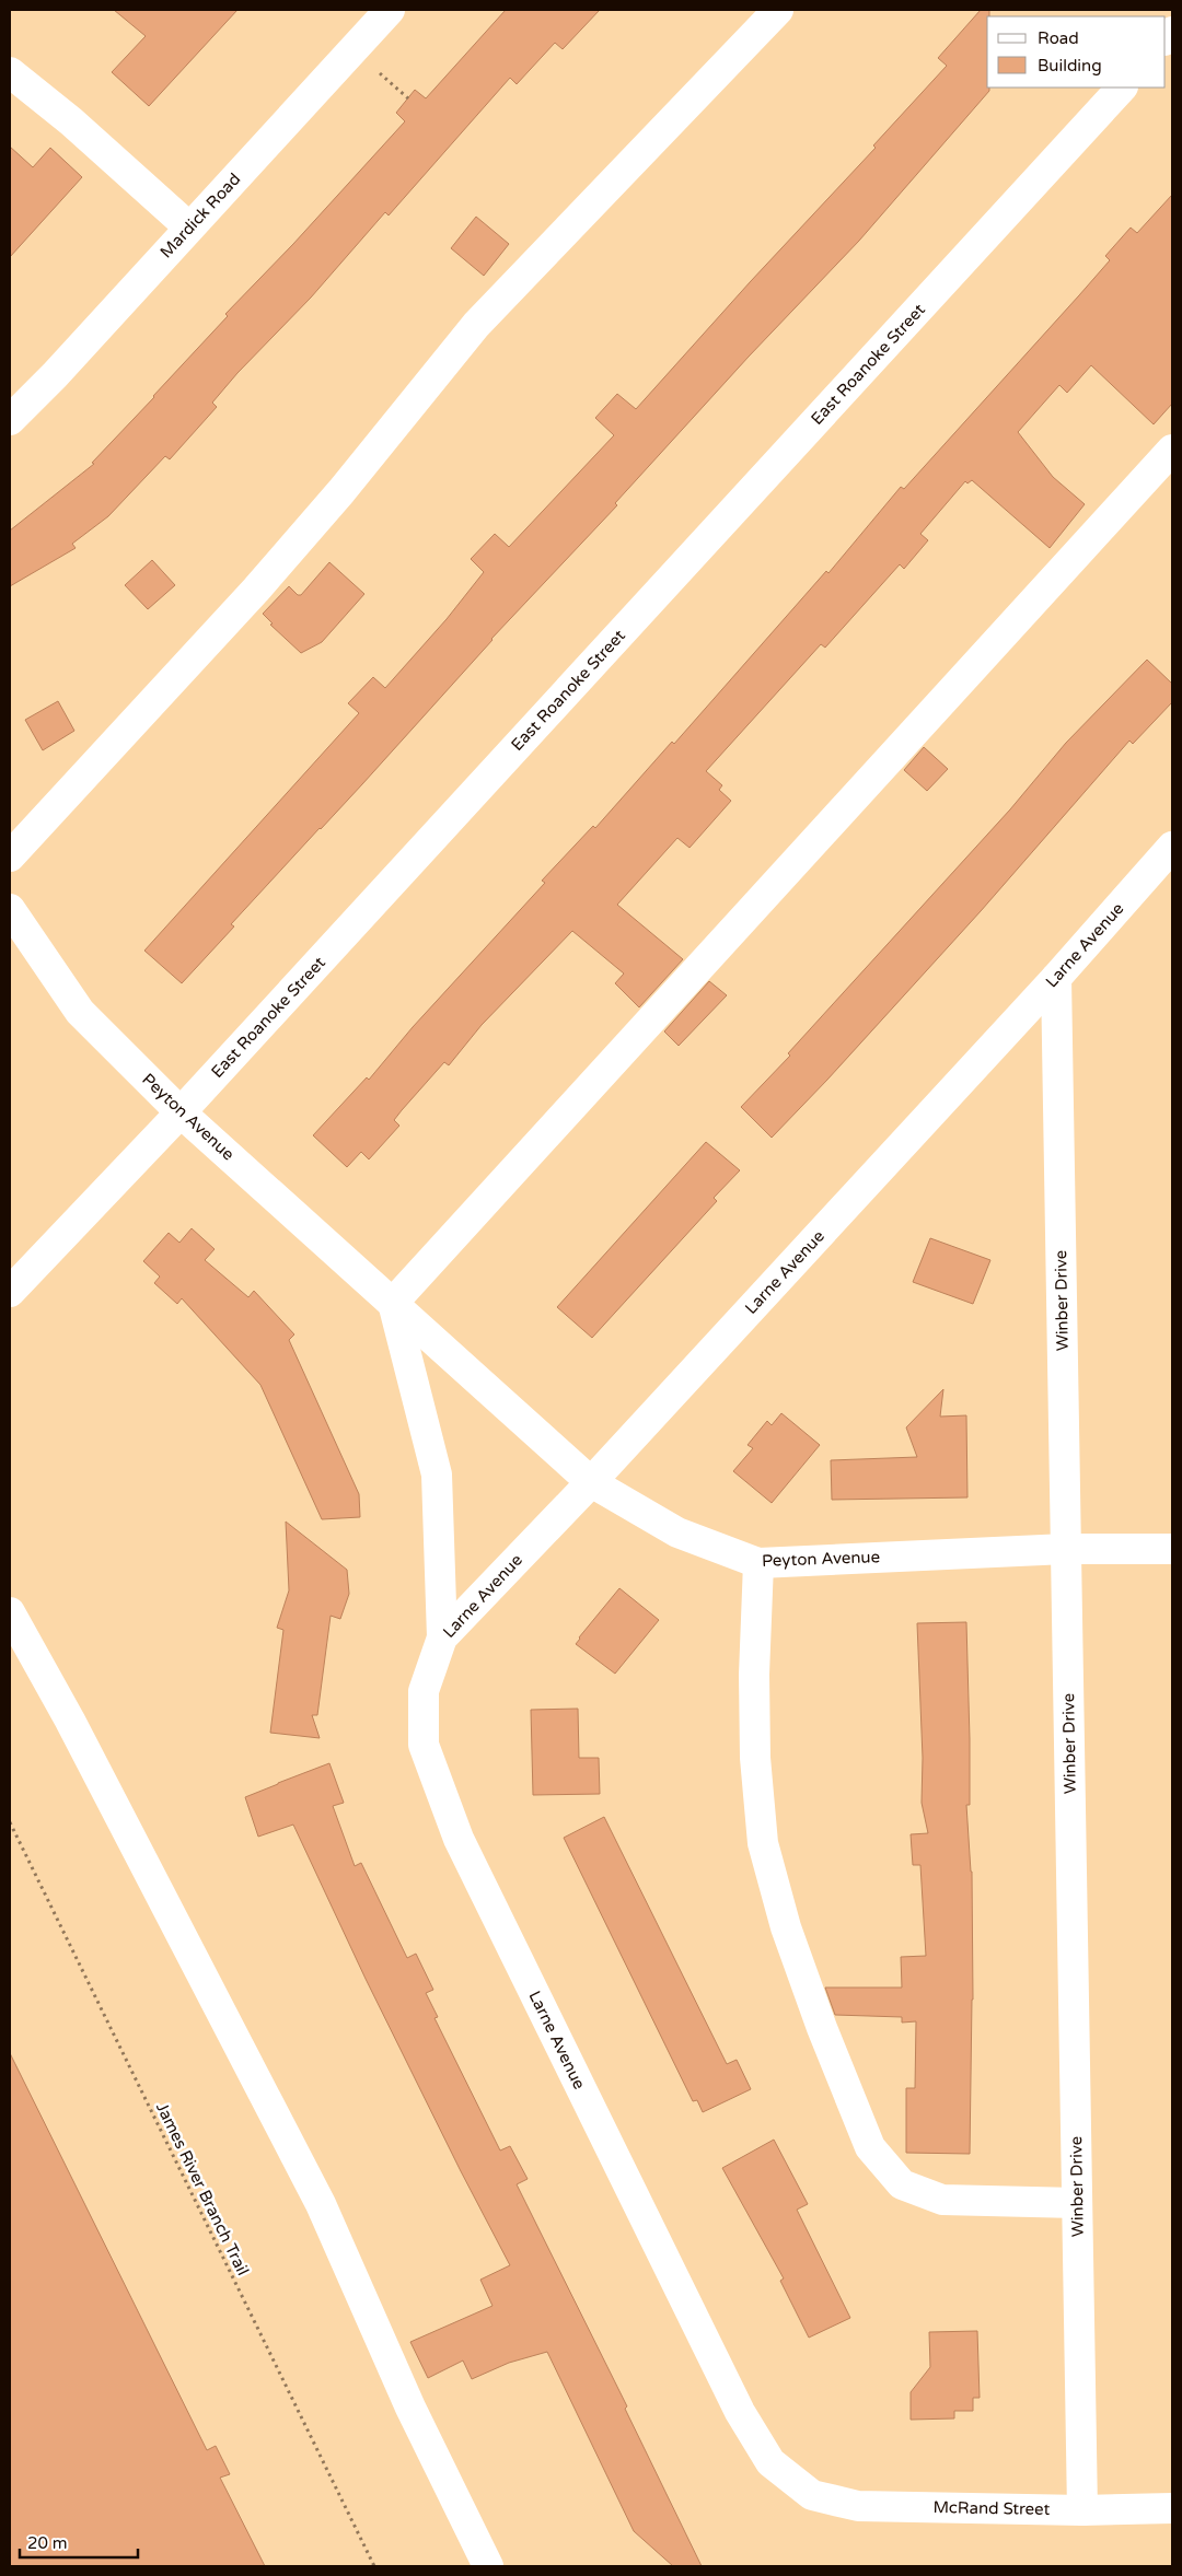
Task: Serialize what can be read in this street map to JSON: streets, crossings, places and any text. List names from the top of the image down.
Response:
{
  "streets": {
    "street": [
      "Mardick Road",
      "East Roanoke Street",
      "Larne Avenue",
      "Peyton Avenue",
      "Winber Drive",
      "McRand Street"
    ],
    "path": ["James River Branch Trail"]
  },
  "crossings": [
    ["East Roanoke Street", "Peyton Avenue"],
    ["Larne Avenue", "Peyton Avenue"],
    ["Larne Avenue", "Winber Drive"],
    ["Larne Avenue", "McRand Street"],
    ["Peyton Avenue", "Winber Drive"],
    ["Winber Drive", "McRand Street"]
  ],
  "legend": ["Road", "Building"],
  "scale_bar": "20 m"
}
